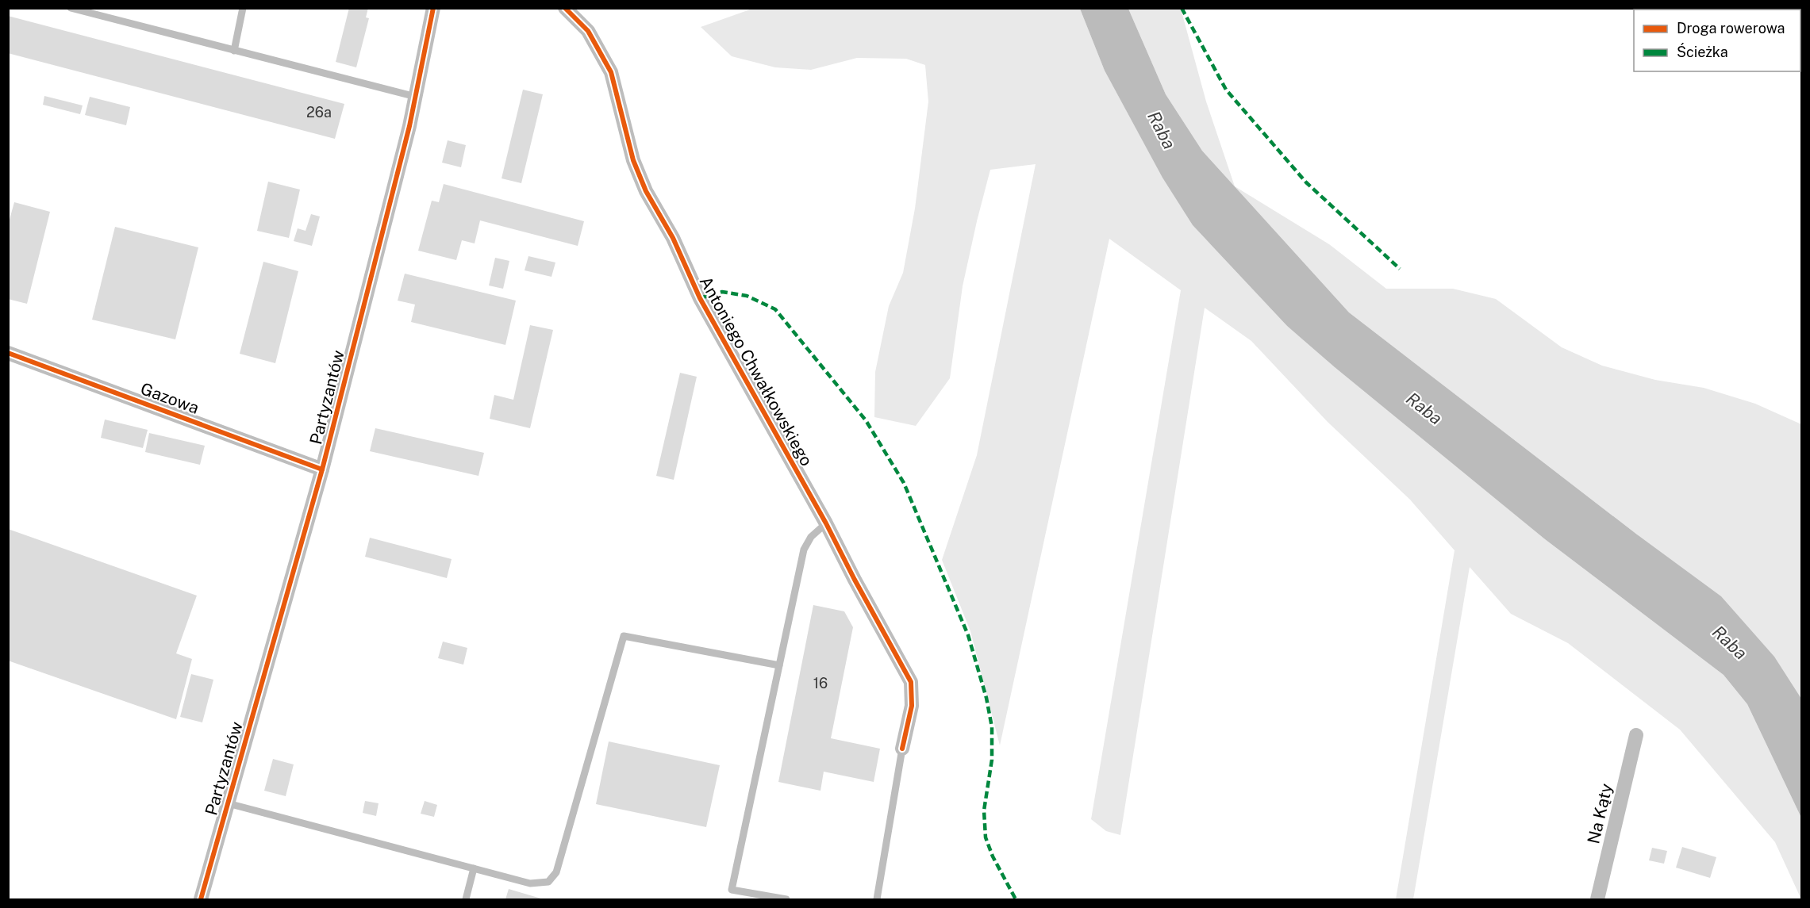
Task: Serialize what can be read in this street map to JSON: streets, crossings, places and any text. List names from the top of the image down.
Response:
{
  "streets": {
    "street": [
      "Antoniego Chwałkowskiego",
      "Partyzantów",
      "Gazowa",
      "Na Kąty"
    ]
  },
  "crossings": [
    ["Partyzantów", "Gazowa"]
  ],
  "water": ["Raba"],
  "house_numbers": ["26a", "16"],
  "legend": ["Droga rowerowa", "Ścieżka"]
}
